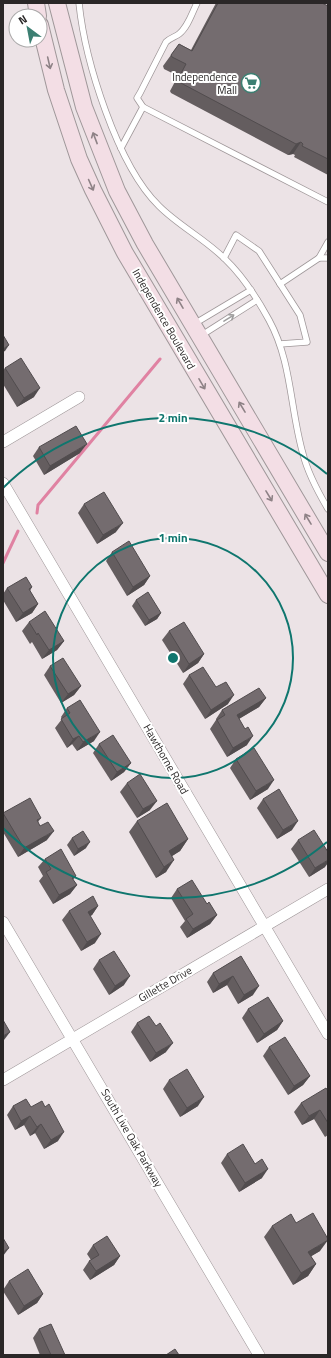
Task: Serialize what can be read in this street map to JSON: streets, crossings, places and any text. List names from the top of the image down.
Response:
{
  "streets": {
    "main road": ["Independence Boulevard"],
    "street": ["Hawthorne Road", "Gillette Drive", "South Live Oak Parkway"]
  },
  "crossings": [
    ["Hawthorne Road", "Gillette Drive"],
    ["Gillette Drive", "South Live Oak Parkway"]
  ],
  "places": {
    "supermarket": ["Independence Mall"]
  },
  "north": "top left",
  "rings": ["2 min", "1 min"]
}
